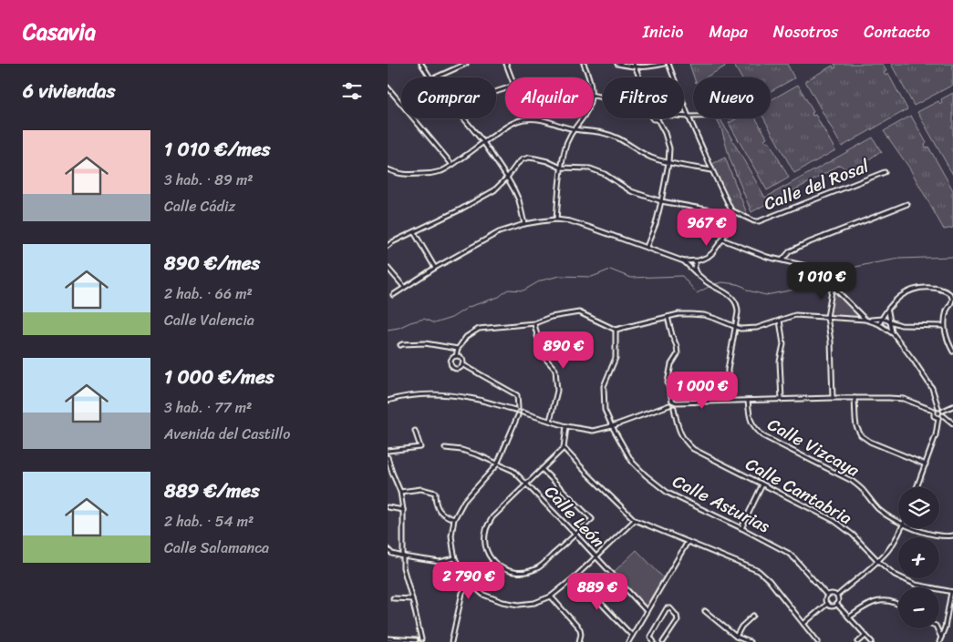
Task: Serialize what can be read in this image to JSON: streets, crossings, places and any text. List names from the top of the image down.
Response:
{
  "streets": {
    "street": [
      "Calle del Rosal",
      "Calle Vizcaya",
      "Calle Cantabria",
      "Calle Asturias",
      "Calle León"
    ]
  },
  "page": {
    "header": "Casavia",
    "nav": [
      "Inicio",
      "Mapa",
      "Nosotros",
      "Contacto"
    ],
    "heading": "6 viviendas",
    "chip": [
      "Comprar",
      "Alquilar",
      "Filtros",
      "Nuevo"
    ],
    "list": [
      {
        "name": "1 010 €/mes",
        "note": "3 hab. · 89 m² · Calle Cádiz"
      },
      {
        "name": "890 €/mes",
        "note": "2 hab. · 66 m² · Calle Valencia"
      },
      {
        "name": "1 000 €/mes",
        "note": "3 hab. · 77 m² · Avenida del Castillo"
      },
      {
        "name": "889 €/mes",
        "note": "2 hab. · 54 m² · Calle Salamanca"
      }
    ],
    "price": [
      "967 €",
      "1 010 €",
      "890 €",
      "1 000 €",
      "2 790 €",
      "889 €"
    ],
    "map_buttons": ["+", "−"]
  }
}
